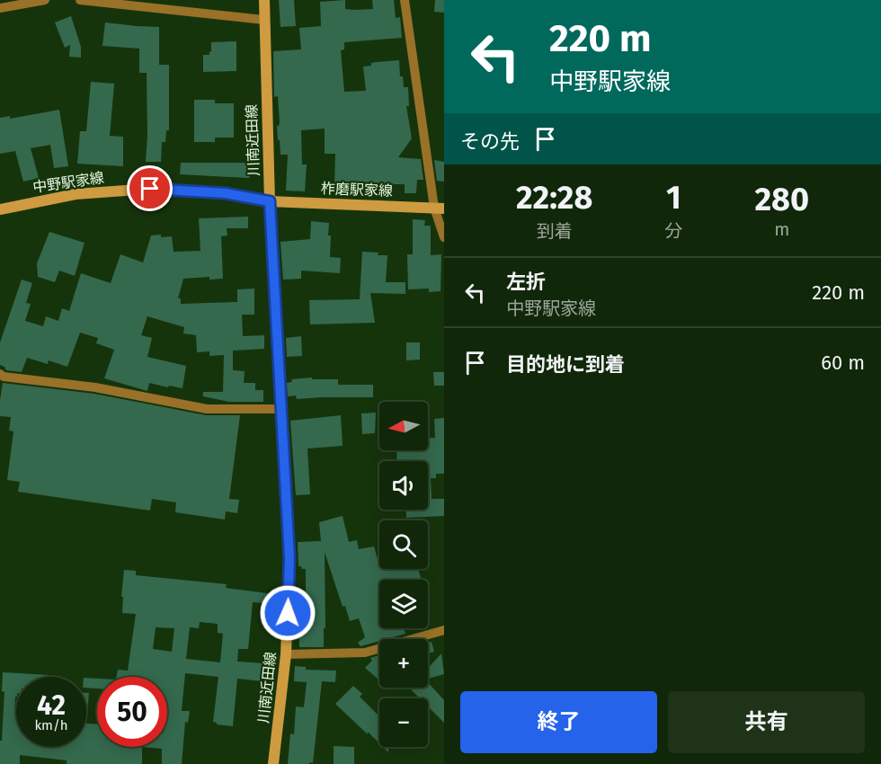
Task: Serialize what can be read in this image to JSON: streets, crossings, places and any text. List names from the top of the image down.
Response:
{
  "streets": {
    "main road": ["川南近田線", "中野駅家線", "柞磨駅家線"]
  },
  "crossings": [
    ["川南近田線", "中野駅家線"],
    ["川南近田線", "柞磨駅家線"],
    ["中野駅家線", "柞磨駅家線"]
  ],
  "north": "left",
  "page": {
    "turn": ["220 m", "中野駅家線"],
    "then": "その先",
    "eta": [
      "22:28",
      "到着",
      "1",
      "分",
      "280",
      "m"
    ],
    "list": [
      {
        "name": "左折",
        "note": "中野駅家線",
        "value": "220 m"
      },
      {
        "name": "目的地に到着",
        "value": "60 m"
      }
    ],
    "map_buttons": ["+", "−"],
    "speed": "42 km/h",
    "limit": "50",
    "buttons": ["終了", "共有"]
  }
}
